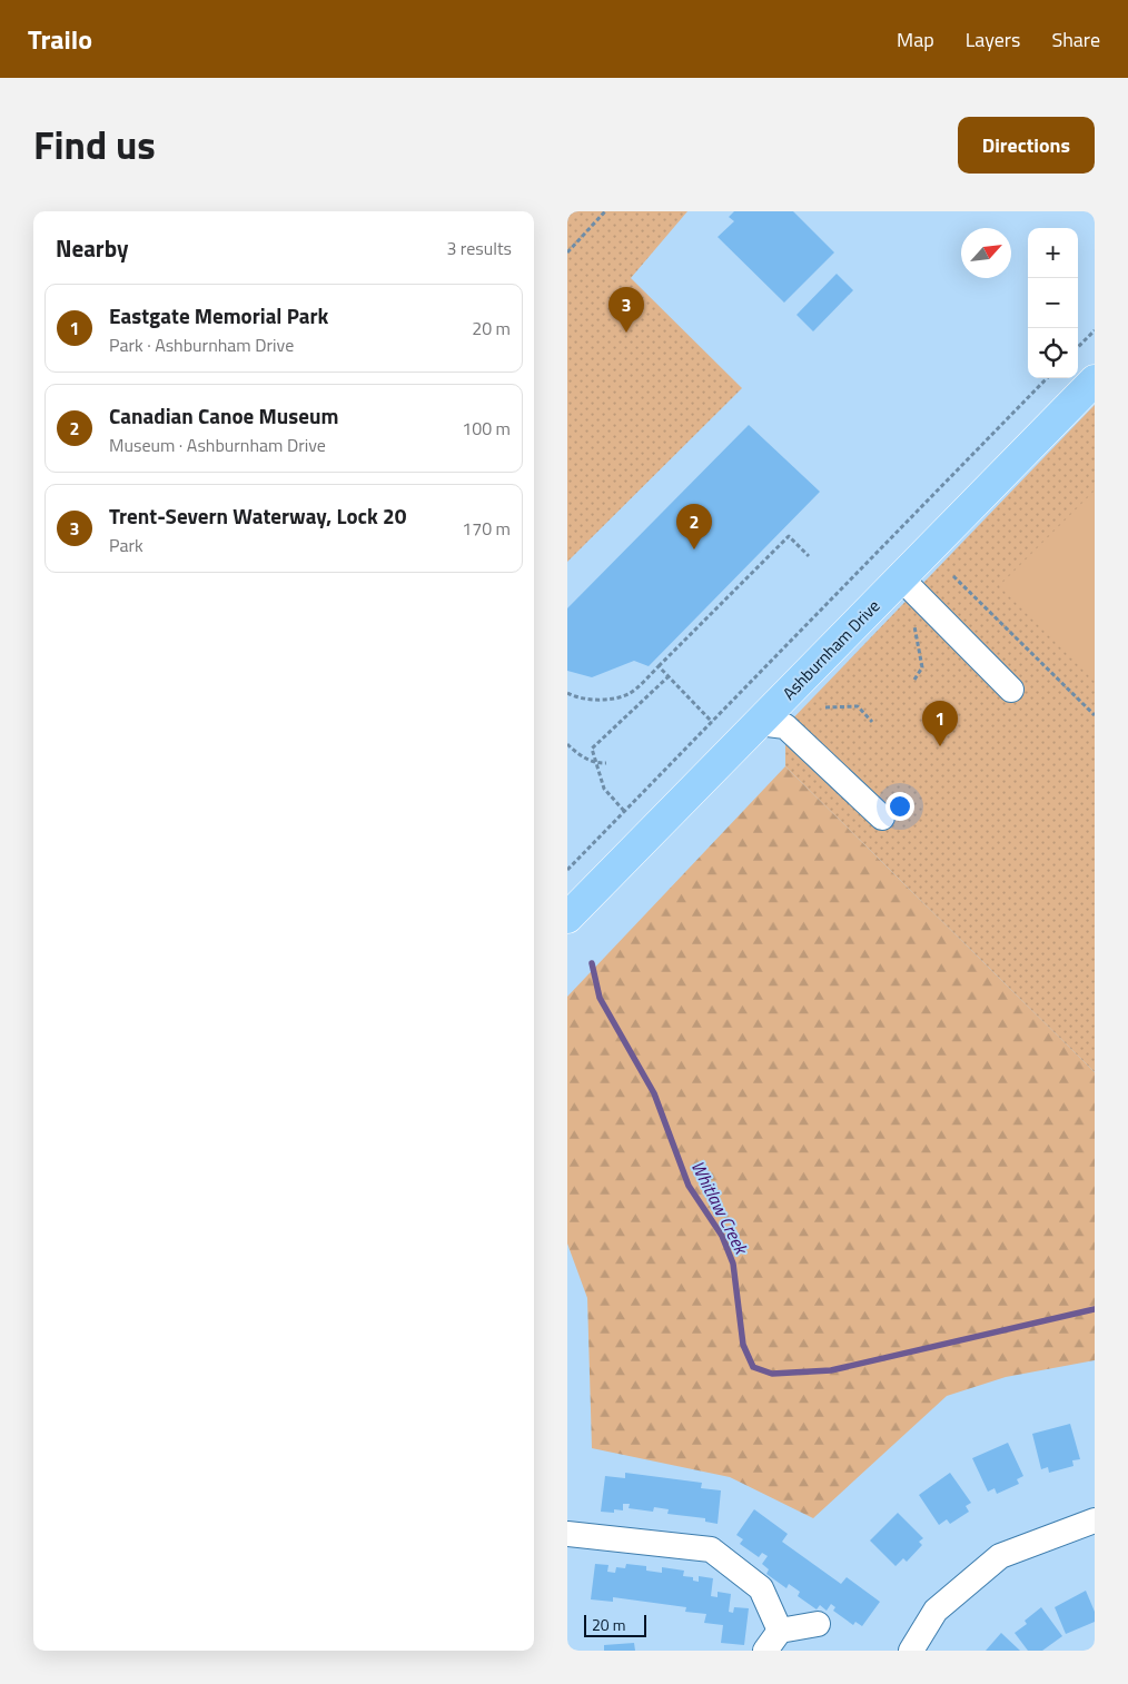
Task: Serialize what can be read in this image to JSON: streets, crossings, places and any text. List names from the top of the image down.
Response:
{
  "streets": {
    "main road": ["Ashburnham Drive"]
  },
  "water": ["Whitlaw Creek"],
  "scale_bar": "20 m",
  "north": "top right",
  "page": {
    "header": "Trailo",
    "nav": ["Map", "Layers", "Share"],
    "title": "Find us",
    "buttons": "Directions",
    "heading": ["Nearby", "3 results"],
    "map_buttons": ["+", "−"],
    "list": [
      {
        "mark": "1",
        "name": "Eastgate Memorial Park",
        "note": "Park · Ashburnham Drive",
        "value": "20 m"
      },
      {
        "mark": "2",
        "name": "Canadian Canoe Museum",
        "note": "Museum · Ashburnham Drive",
        "value": "100 m"
      },
      {
        "mark": "3",
        "name": "Trent-Severn Waterway, Lock 20",
        "note": "Park",
        "value": "170 m"
      }
    ],
    "pins": ["3", "2", "1"],
    "scale": "20 m"
  }
}
